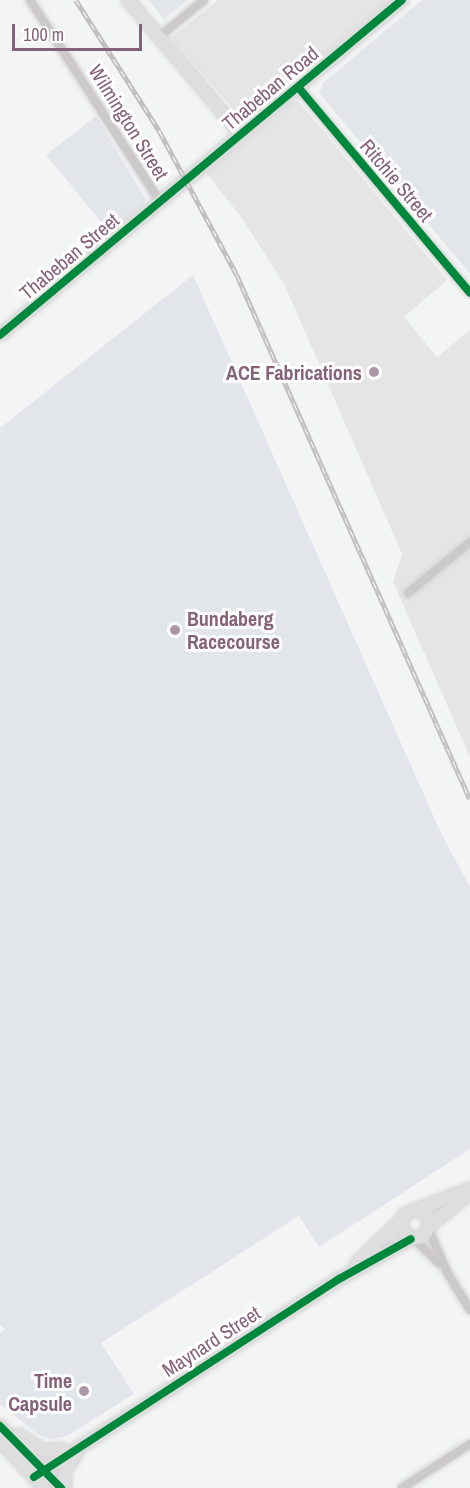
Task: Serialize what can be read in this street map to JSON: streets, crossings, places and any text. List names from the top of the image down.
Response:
{
  "streets": {
    "street": [
      "Thabeban Road",
      "Wilmington Street",
      "Ritchie Street",
      "Thabeban Street",
      "Maynard Street"
    ]
  },
  "crossings": [
    ["Thabeban Road", "Wilmington Street"],
    ["Thabeban Road", "Ritchie Street"],
    ["Thabeban Road", "Thabeban Street"],
    ["Wilmington Street", "Thabeban Street"]
  ],
  "places": ["ACE Fabrications", "Bundaberg Racecourse", "Time Capsule"],
  "scale_bar": "100 m"
}
